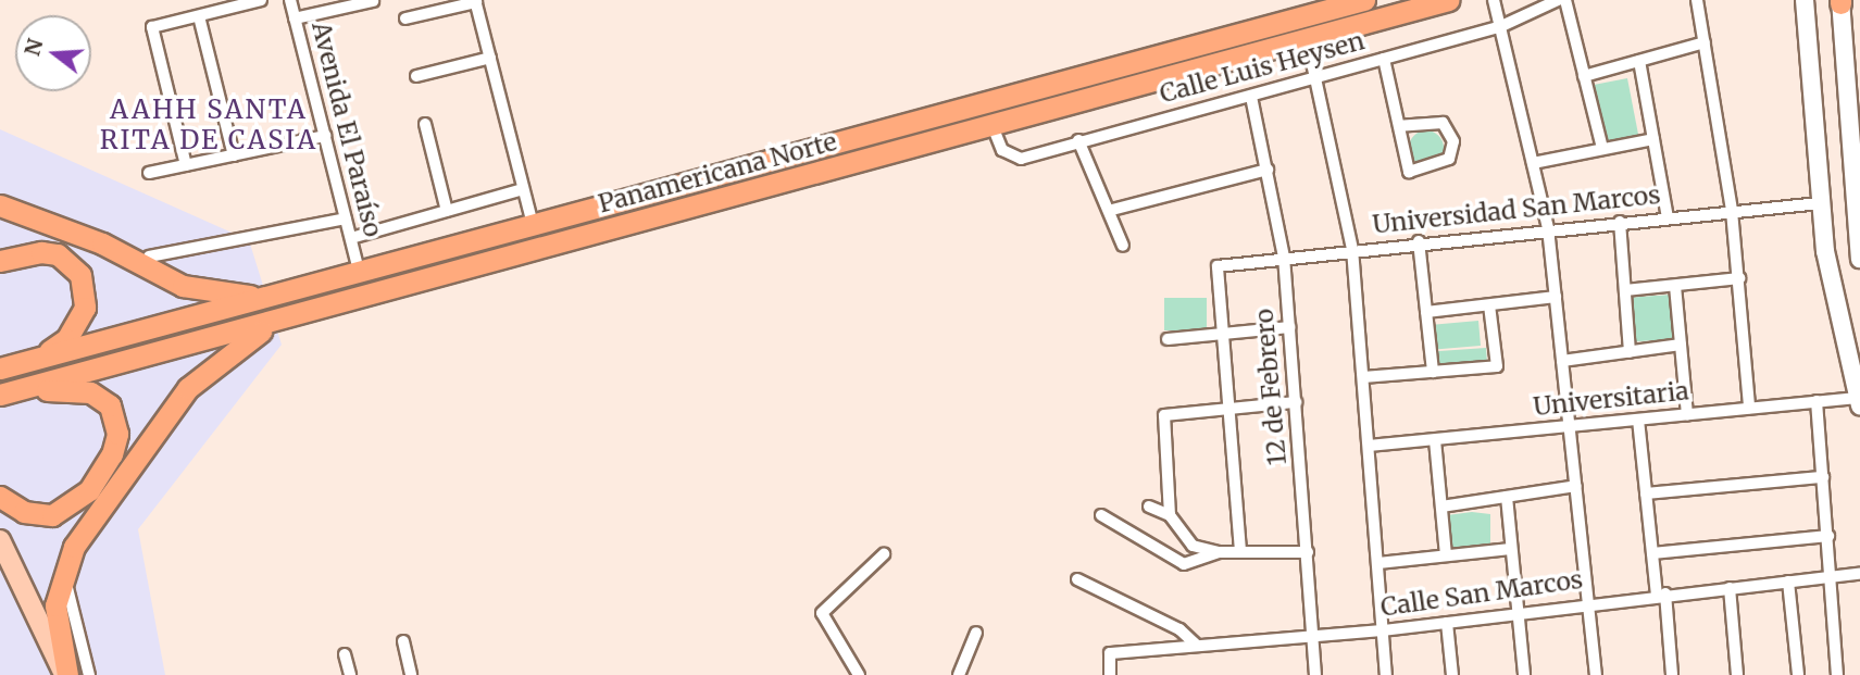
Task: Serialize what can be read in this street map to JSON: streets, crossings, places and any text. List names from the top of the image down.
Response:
{
  "streets": {
    "highway": ["Panamericana Norte"],
    "street": [
      "Calle Luis Heysen",
      "Avenida El Paraíso",
      "Universidad San Marcos",
      "12 de Febrero",
      "Universitaria",
      "Calle San Marcos"
    ]
  },
  "crossings": [
    ["Calle Luis Heysen", "Panamericana Norte"],
    ["Calle Luis Heysen", "12 de Febrero"],
    ["Avenida El Paraíso", "Panamericana Norte"],
    ["Universidad San Marcos", "12 de Febrero"],
    ["12 de Febrero", "Calle San Marcos"]
  ],
  "districts": ["AAHH SANTA RITA DE CASIA"],
  "north": "left"
}
